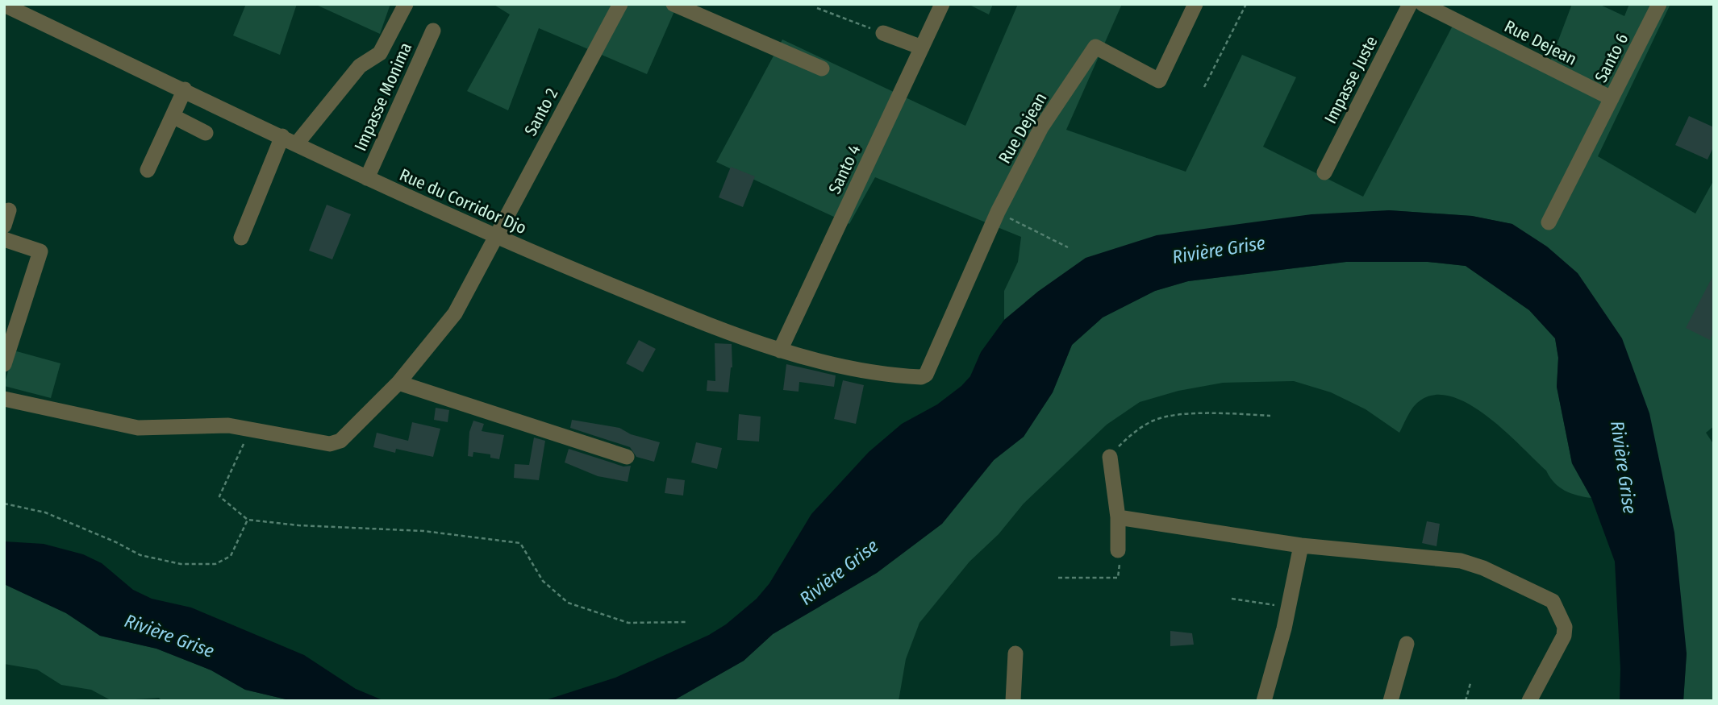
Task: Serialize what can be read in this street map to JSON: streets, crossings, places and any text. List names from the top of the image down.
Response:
{
  "streets": {
    "street": [
      "Rue Dejean",
      "Santo 6",
      "Impasse Juste",
      "Impasse Monima",
      "Santo 2",
      "Santo 4",
      "Rue du Corridor Djo"
    ]
  },
  "crossings": [
    ["Rue Dejean", "Santo 6"],
    ["Rue Dejean", "Rue du Corridor Djo"],
    ["Impasse Monima", "Rue du Corridor Djo"],
    ["Santo 2", "Rue du Corridor Djo"],
    ["Santo 4", "Rue du Corridor Djo"]
  ],
  "water": ["Rivière Grise"]
}
